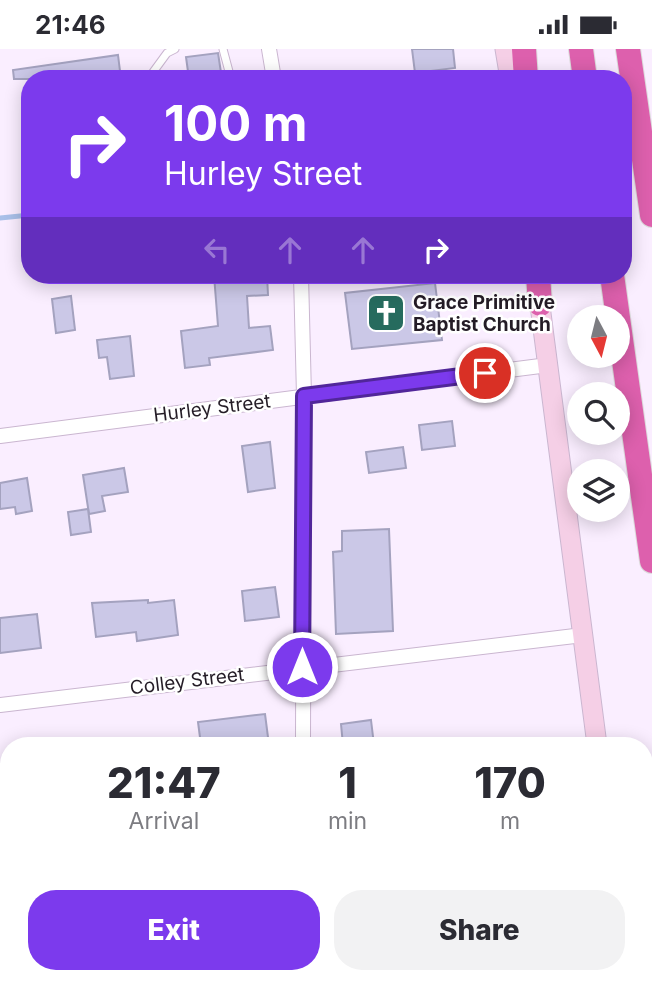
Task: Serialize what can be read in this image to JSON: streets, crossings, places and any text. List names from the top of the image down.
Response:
{
  "streets": {
    "street": ["Hurley Street", "Colley Street"]
  },
  "places": {
    "church": ["Grace Primitive Baptist Church"]
  },
  "north": "bottom",
  "page": {
    "status": "21:46",
    "turn": ["100 m", "Hurley Street"],
    "eta": [
      "21:47",
      "Arrival",
      "1",
      "min",
      "170",
      "m"
    ],
    "buttons": ["Exit", "Share"]
  }
}
